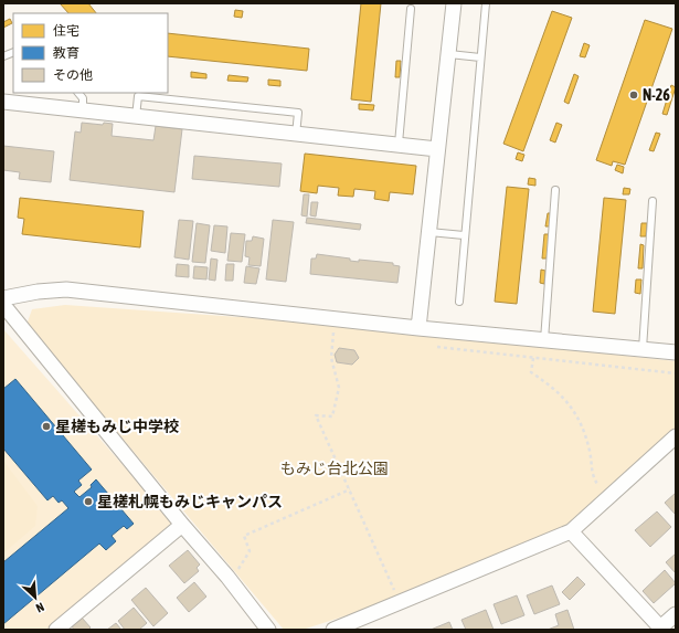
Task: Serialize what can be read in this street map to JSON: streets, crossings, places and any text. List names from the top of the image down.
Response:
{
  "parks": ["もみじ台北公園"],
  "places": ["N-26", "星槎もみじ中学校", "星槎札幌もみじキャンパス"],
  "legend": ["住宅", "教育", "その他"],
  "north": "bottom right"
}
